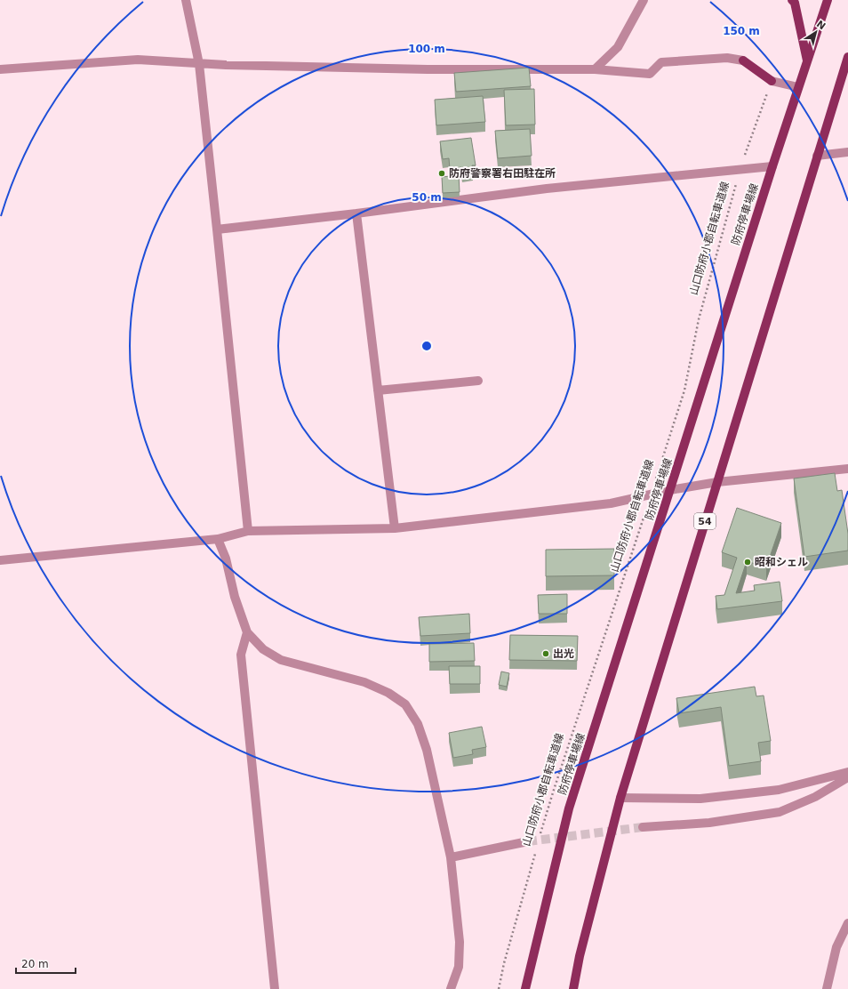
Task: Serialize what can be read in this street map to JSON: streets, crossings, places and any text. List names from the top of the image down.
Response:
{
  "streets": {
    "main road": ["防府停車場線", "54"],
    "path": ["山口防府小郡自転車道線"]
  },
  "places": ["防府警察署右田駐在所", "昭和シェル", "出光"],
  "scale_bar": "20 m",
  "north": "top right",
  "rings": ["150 m", "100 m", "50 m"]
}
